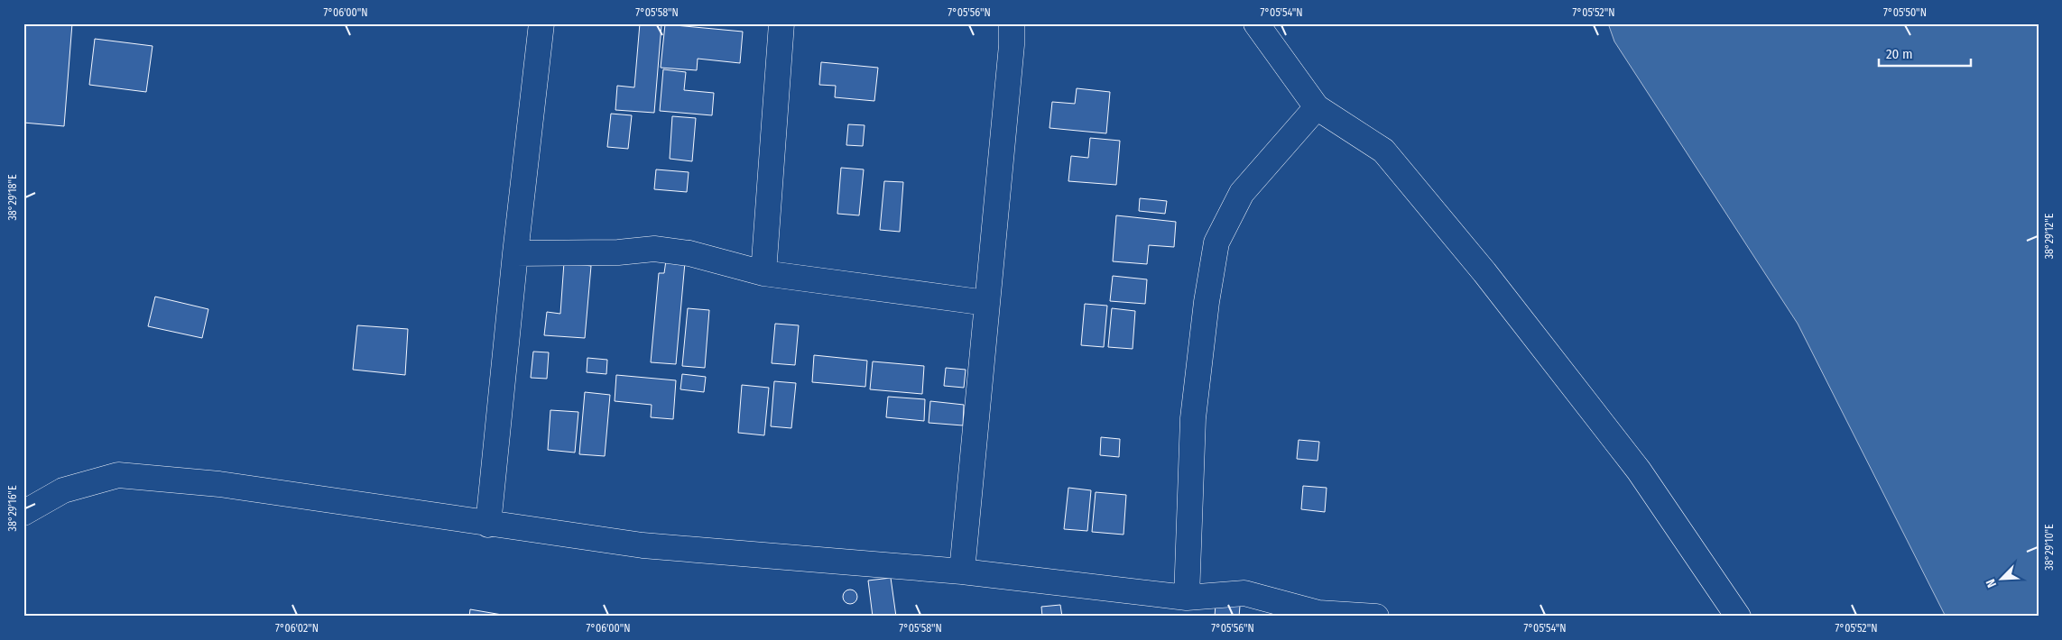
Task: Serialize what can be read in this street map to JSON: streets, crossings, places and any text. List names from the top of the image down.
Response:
{
  "scale_bar": "20 m",
  "north": "bottom left",
  "coordinates": [
    "7°06'00\"N",
    "7°05'58\"N",
    "7°05'56\"N",
    "7°05'54\"N",
    "7°05'52\"N",
    "7°05'50\"N",
    "38°29'18\"E",
    "38°29'12\"E",
    "38°29'16\"E",
    "38°29'10\"E",
    "7°06'02\"N"
  ]
}
